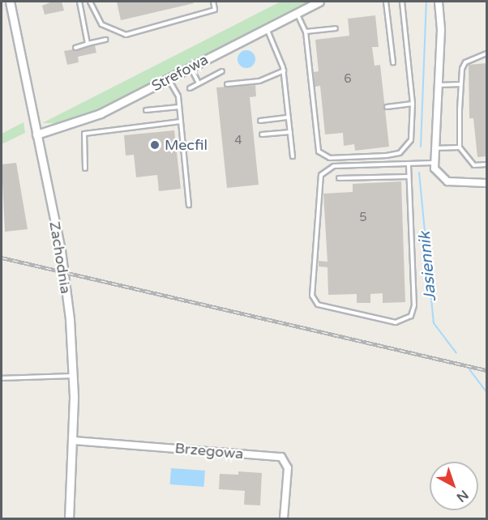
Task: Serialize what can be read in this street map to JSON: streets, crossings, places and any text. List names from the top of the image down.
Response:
{
  "streets": {
    "street": ["Strefowa", "Zachodnia", "Brzegowa"]
  },
  "crossings": [
    ["Strefowa", "Zachodnia"],
    ["Zachodnia", "Brzegowa"]
  ],
  "water": ["Jasiennik"],
  "places": ["Mecfil"],
  "house_numbers": ["6", "4", "5"],
  "north": "bottom right"
}
